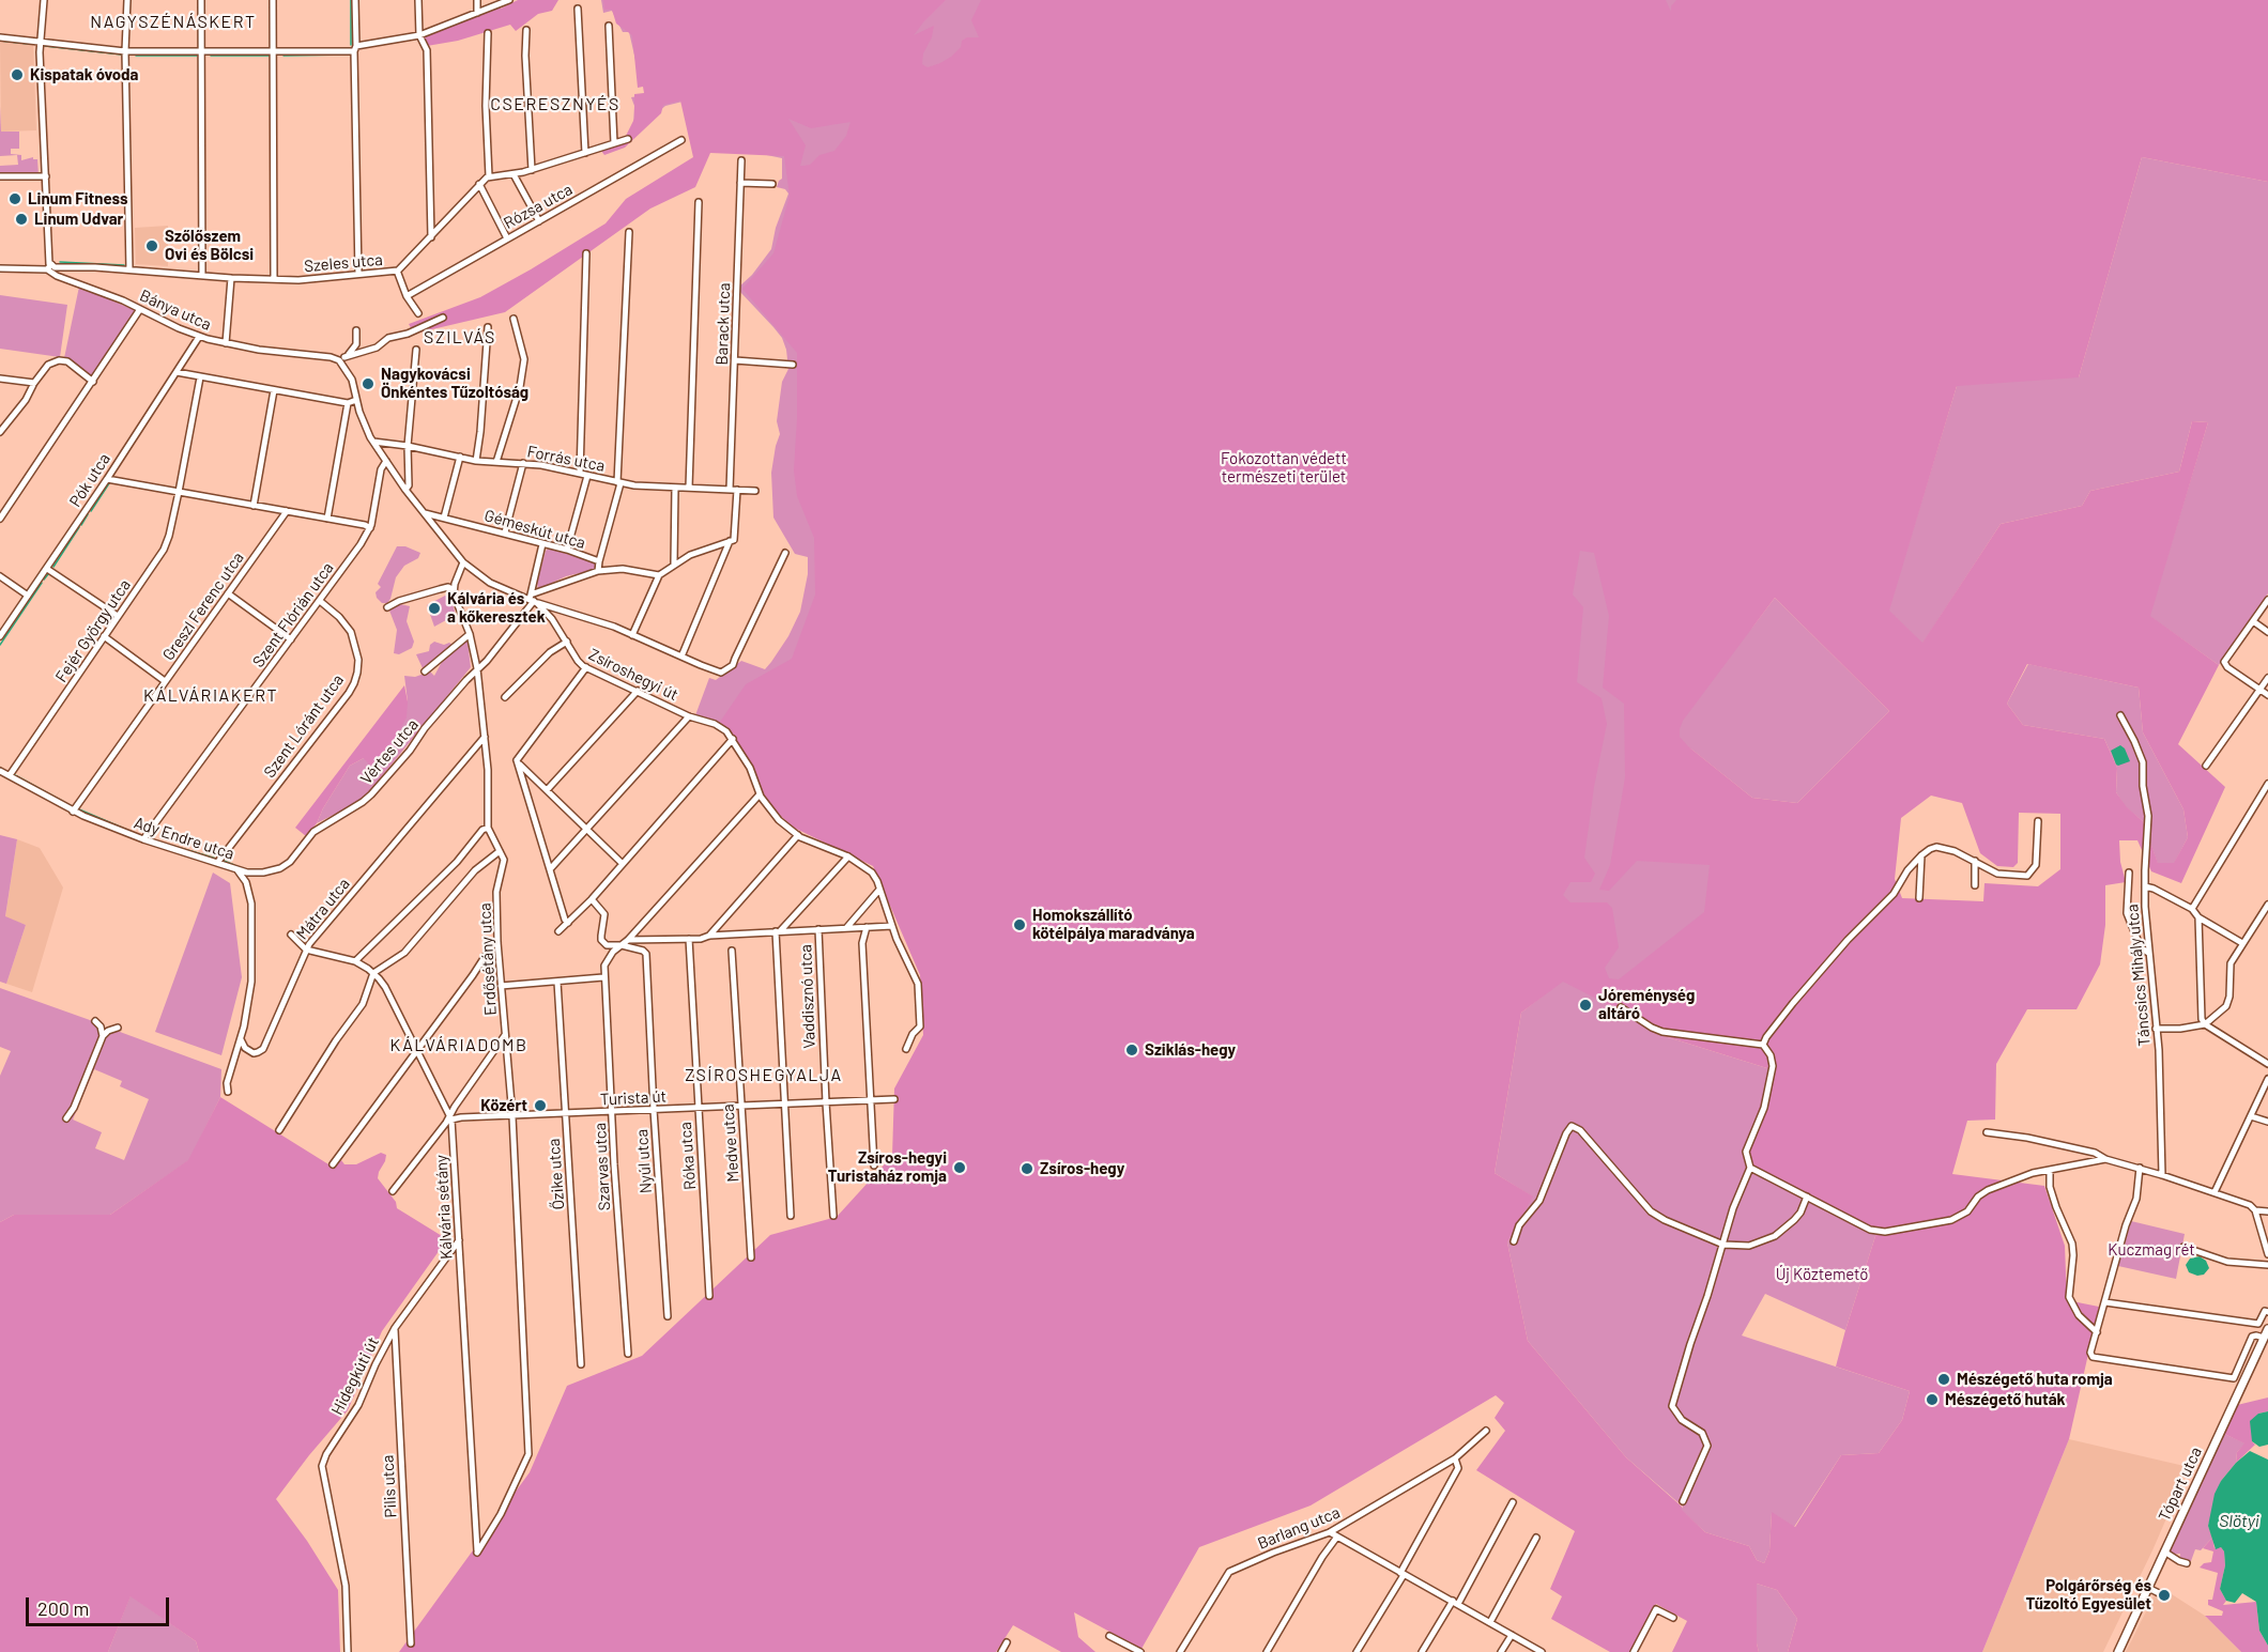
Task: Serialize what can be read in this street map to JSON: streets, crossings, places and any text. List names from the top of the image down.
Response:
{
  "streets": {
    "main road": ["Tópart utca"],
    "street": [
      "Rózsa utca",
      "Szeles utca",
      "Bánya utca",
      "Barack utca",
      "Forrás utca",
      "Pók utca",
      "Gémeskút utca",
      "Greszl Ferenc utca",
      "Szent Flórián utca",
      "Fejér György utca",
      "Zsíroshegyi út",
      "Szent Lóránt utca",
      "Vértes utca",
      "Ady Endre utca",
      "Mátra utca",
      "Erdősétány utca",
      "Táncsics Mihály utca",
      "Vaddisznó utca",
      "Turista út",
      "Medve utca",
      "Róka utca",
      "Nyúl utca",
      "Szarvas utca",
      "Őzike utca",
      "Kálvária sétány",
      "Hidegkúti út",
      "Pilis utca",
      "Barlang utca"
    ]
  },
  "crossings": [
    ["Szeles utca", "Bánya utca"],
    ["Bánya utca", "Pók utca"],
    ["Bánya utca", "Zsíroshegyi út"],
    ["Barack utca", "Forrás utca"],
    ["Forrás utca", "Zsíroshegyi út"],
    ["Gémeskút utca", "Zsíroshegyi út"],
    ["Greszl Ferenc utca", "Ady Endre utca"],
    ["Szent Flórián utca", "Szent Lóránt utca"],
    ["Szent Flórián utca", "Ady Endre utca"],
    ["Fejér György utca", "Ady Endre utca"],
    ["Zsíroshegyi út", "Vértes utca"],
    ["Szent Lóránt utca", "Ady Endre utca"],
    ["Vértes utca", "Ady Endre utca"],
    ["Vértes utca", "Erdősétány utca"],
    ["Ady Endre utca", "Mátra utca"],
    ["Mátra utca", "Erdősétány utca"],
    ["Mátra utca", "Kálvária sétány"],
    ["Erdősétány utca", "Turista út"],
    ["Erdősétány utca", "Kálvária sétány"],
    ["Vaddisznó utca", "Turista út"],
    ["Turista út", "Medve utca"],
    ["Turista út", "Róka utca"],
    ["Turista út", "Nyúl utca"],
    ["Turista út", "Szarvas utca"],
    ["Turista út", "Őzike utca"],
    ["Turista út", "Kálvária sétány"],
    ["Kálvária sétány", "Hidegkúti út"],
    ["Hidegkúti út", "Pilis utca"]
  ],
  "districts": [
    "NAGYSZÉNÁSKERT",
    "CSERESZNYÉS",
    "SZILVÁS",
    "KÁLVÁRIAKERT",
    "KÁLVÁRIADOMB",
    "ZSÍROSHEGYALJA"
  ],
  "water": ["Slötyi"],
  "parks": ["Fokozottan védett természeti terület", "Kuczmag rét", "Új Köztemető"],
  "places": [
    "Kispatak óvoda",
    "Linum Fitness",
    "Linum Udvar",
    "Szőlőszem Ovi és Bölcsi",
    "Nagykovácsi Önkéntes Tűzoltóság",
    "Kálvária és a kőkeresztek",
    "Homokszállító kötélpálya maradványa",
    "Jóreménység altáró",
    "Sziklás-hegy",
    "Közért",
    "Zsíros-hegyi Turistaház romja",
    "Zsíros-hegy",
    "Mészégető huta romja",
    "Mészégető huták",
    "Polgárőrség és Tűzoltó Egyesület"
  ],
  "scale_bar": "200 m"
}
